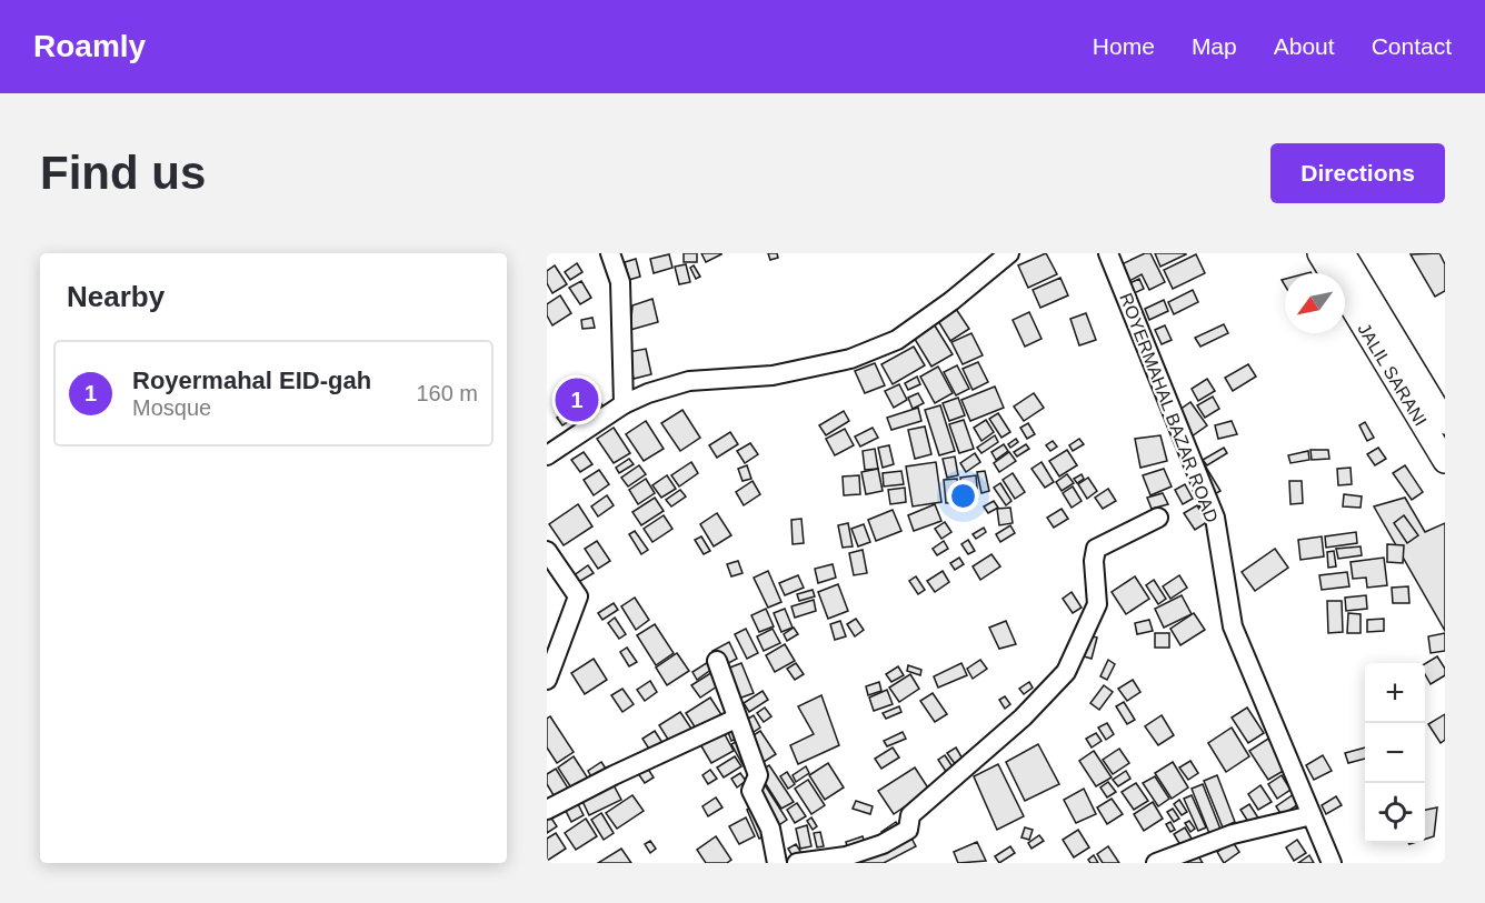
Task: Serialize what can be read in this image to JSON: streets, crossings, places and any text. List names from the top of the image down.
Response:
{
  "streets": {
    "main road": ["JALIL SARANI"],
    "street": ["ROYERMAHAL BAZAR ROAD"]
  },
  "north": "bottom left",
  "page": {
    "header": "Roamly",
    "nav": [
      "Home",
      "Map",
      "About",
      "Contact"
    ],
    "buttons": "Directions",
    "title": "Find us",
    "heading": "Nearby",
    "list": [
      {
        "mark": "1",
        "name": "Royermahal EID-gah",
        "note": "Mosque",
        "value": "160 m"
      }
    ],
    "pins": "1",
    "map_buttons": ["+", "−"]
  }
}
